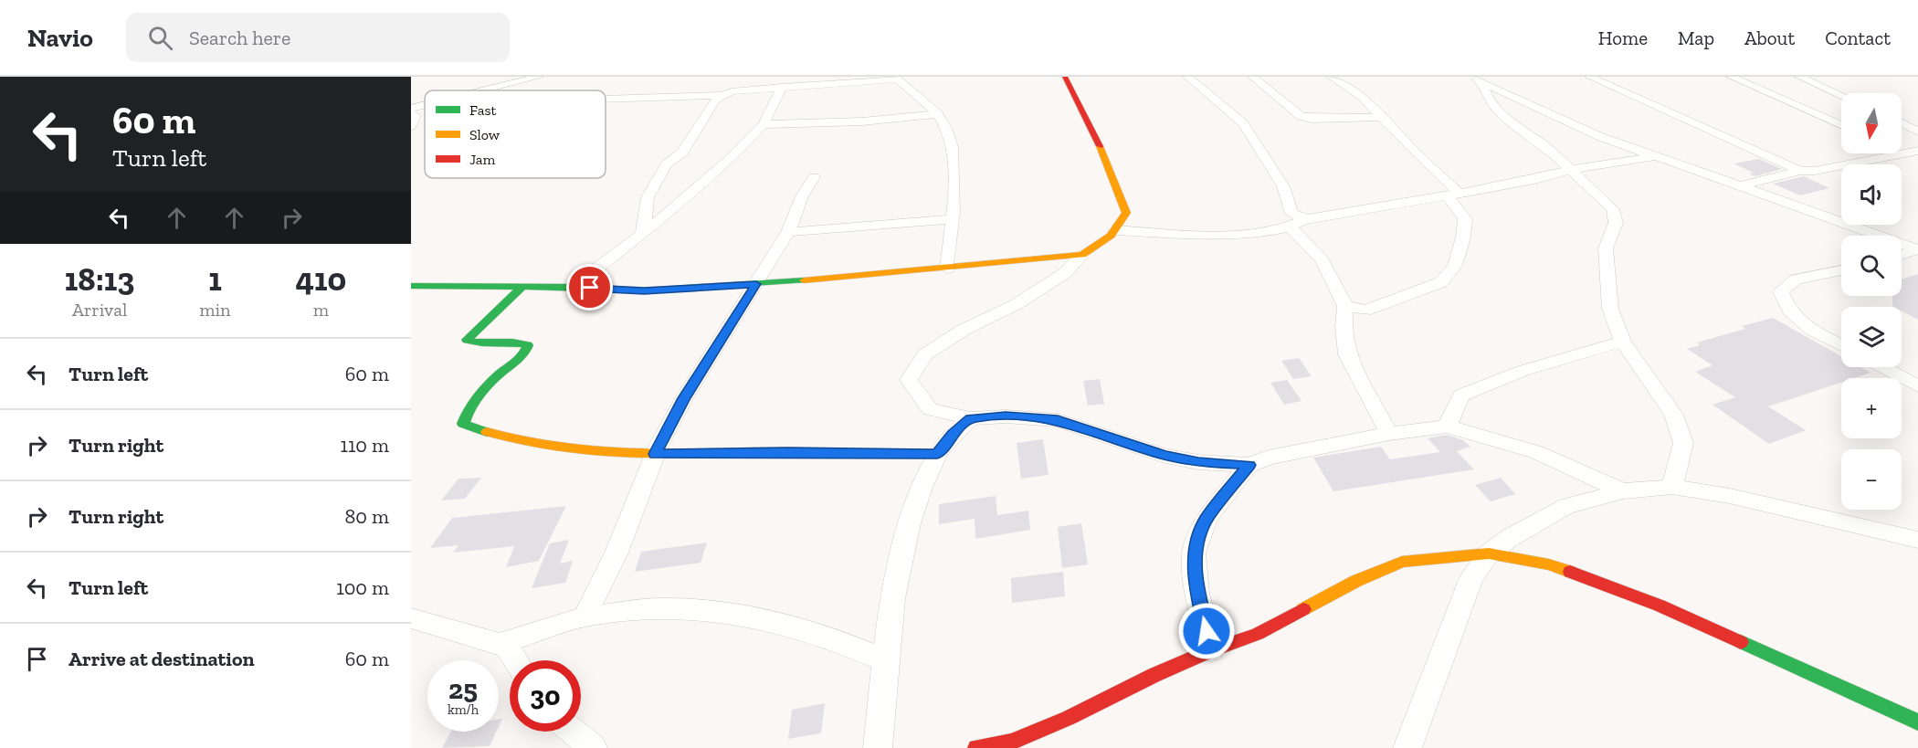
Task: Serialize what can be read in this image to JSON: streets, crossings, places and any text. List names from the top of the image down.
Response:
{
  "legend": ["Fast", "Slow", "Jam"],
  "north": "bottom",
  "page": {
    "header": "Navio",
    "search": "Search here",
    "nav": [
      "Home",
      "Map",
      "About",
      "Contact"
    ],
    "turn": ["60 m", "Turn left"],
    "map_buttons": ["+", "−"],
    "eta": [
      "18:13",
      "Arrival",
      "1",
      "min",
      "410",
      "m"
    ],
    "list": [
      {
        "name": "Turn left",
        "value": "60 m"
      },
      {
        "name": "Turn right",
        "value": "110 m"
      },
      {
        "name": "Turn right",
        "value": "80 m"
      },
      {
        "name": "Turn left",
        "value": "100 m"
      },
      {
        "name": "Arrive at destination",
        "value": "60 m"
      }
    ],
    "speed": "25 km/h",
    "limit": "30"
  }
}
